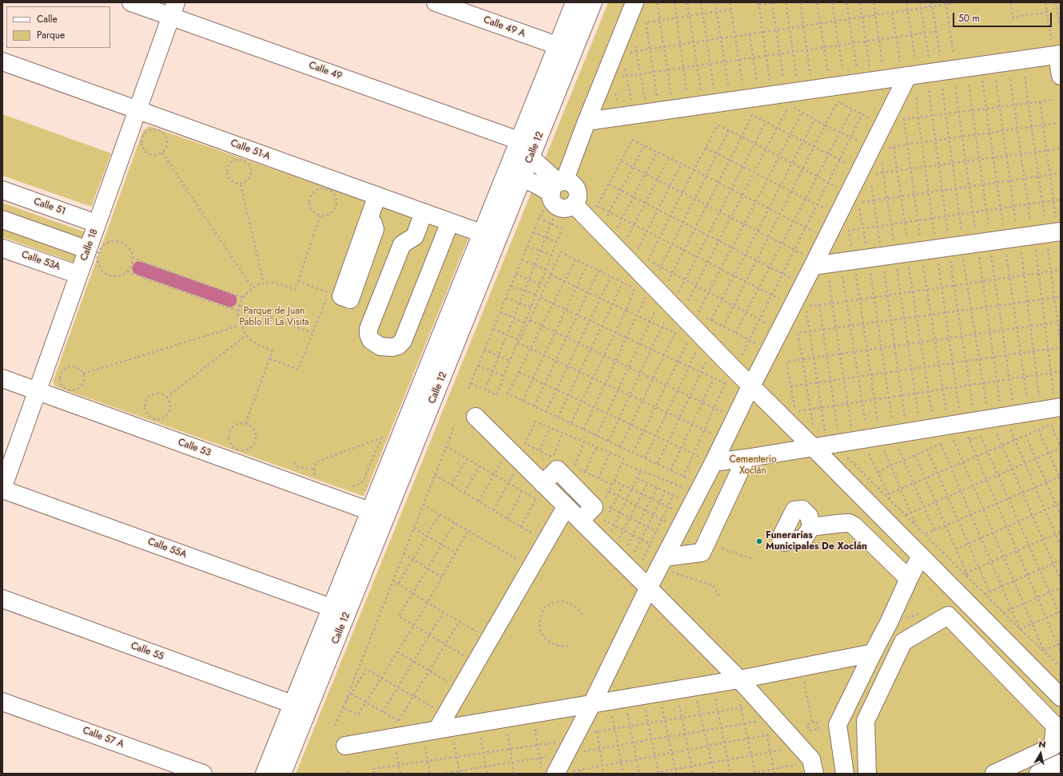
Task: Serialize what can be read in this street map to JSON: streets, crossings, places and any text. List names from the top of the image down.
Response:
{
  "streets": {
    "street": [
      "Calle 49 A",
      "Calle 49",
      "Calle 12",
      "Calle 51-A",
      "Calle 51",
      "Calle 18",
      "Calle 53A",
      "Calle 53",
      "Calle 55A",
      "Calle 55",
      "Calle 57 A"
    ]
  },
  "crossings": [
    ["Calle 49 A", "Calle 12"],
    ["Calle 49", "Calle 12"],
    ["Calle 49", "Calle 18"],
    ["Calle 12", "Calle 51-A"],
    ["Calle 12", "Calle 53"],
    ["Calle 12", "Calle 55A"],
    ["Calle 12", "Calle 55"],
    ["Calle 51-A", "Calle 18"],
    ["Calle 51", "Calle 18"],
    ["Calle 18", "Calle 53A"],
    ["Calle 18", "Calle 53"],
    ["Calle 18", "Calle 55A"]
  ],
  "parks": ["Parque de Juan Pablo II: La Visita", "Cementerio Xoclán"],
  "places": ["Funerarias Municipales De Xoclán"],
  "legend": ["Calle", "Parque"],
  "scale_bar": "50 m",
  "north": "top"
}
